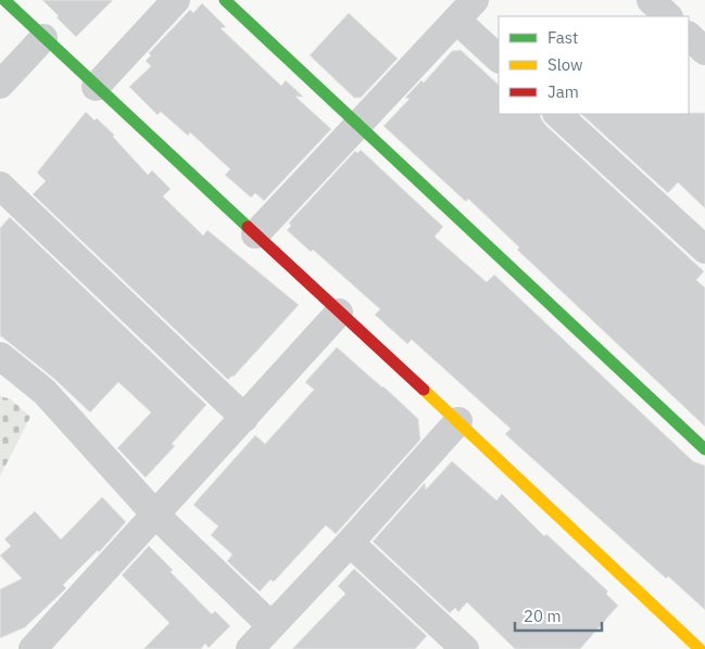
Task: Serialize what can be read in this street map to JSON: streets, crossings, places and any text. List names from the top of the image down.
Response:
{
  "legend": ["Fast", "Slow", "Jam"],
  "scale_bar": "20 m"
}
